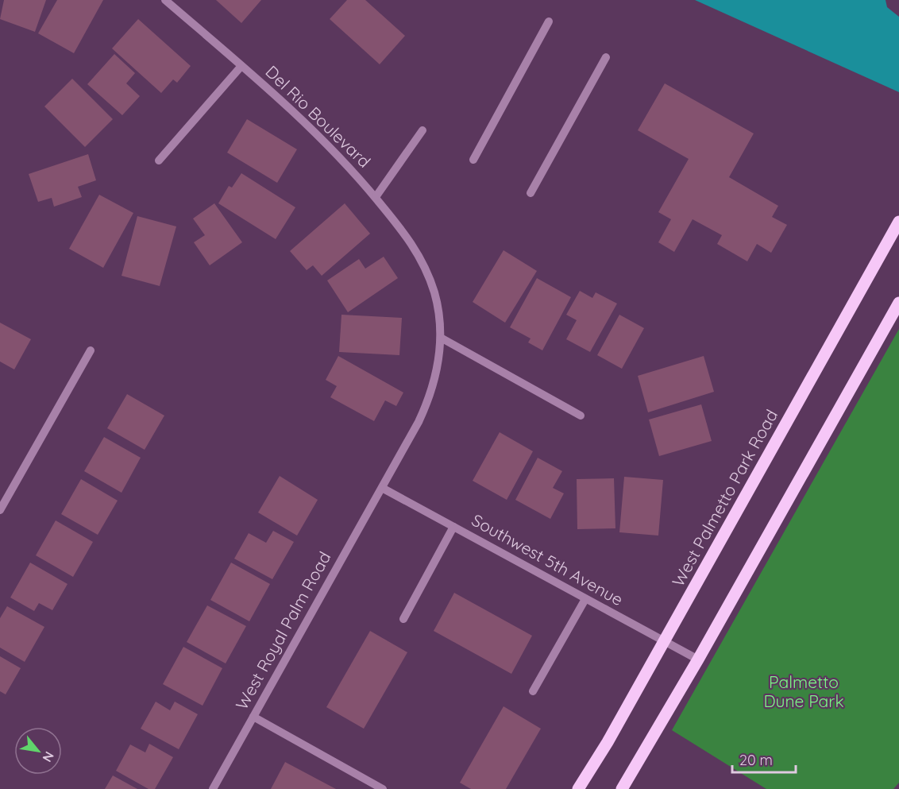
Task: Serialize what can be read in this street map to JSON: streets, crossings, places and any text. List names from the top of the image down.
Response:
{
  "streets": {
    "main road": ["West Palmetto Park Road"],
    "street": ["Del Rio Boulevard", "Southwest 5th Avenue", "West Royal Palm Road"]
  },
  "crossings": [
    ["Del Rio Boulevard", "Southwest 5th Avenue"],
    ["Del Rio Boulevard", "West Royal Palm Road"],
    ["West Palmetto Park Road", "Southwest 5th Avenue"],
    ["Southwest 5th Avenue", "West Royal Palm Road"]
  ],
  "parks": ["Palmetto Dune Park"],
  "scale_bar": "20 m",
  "north": "bottom right"
}
